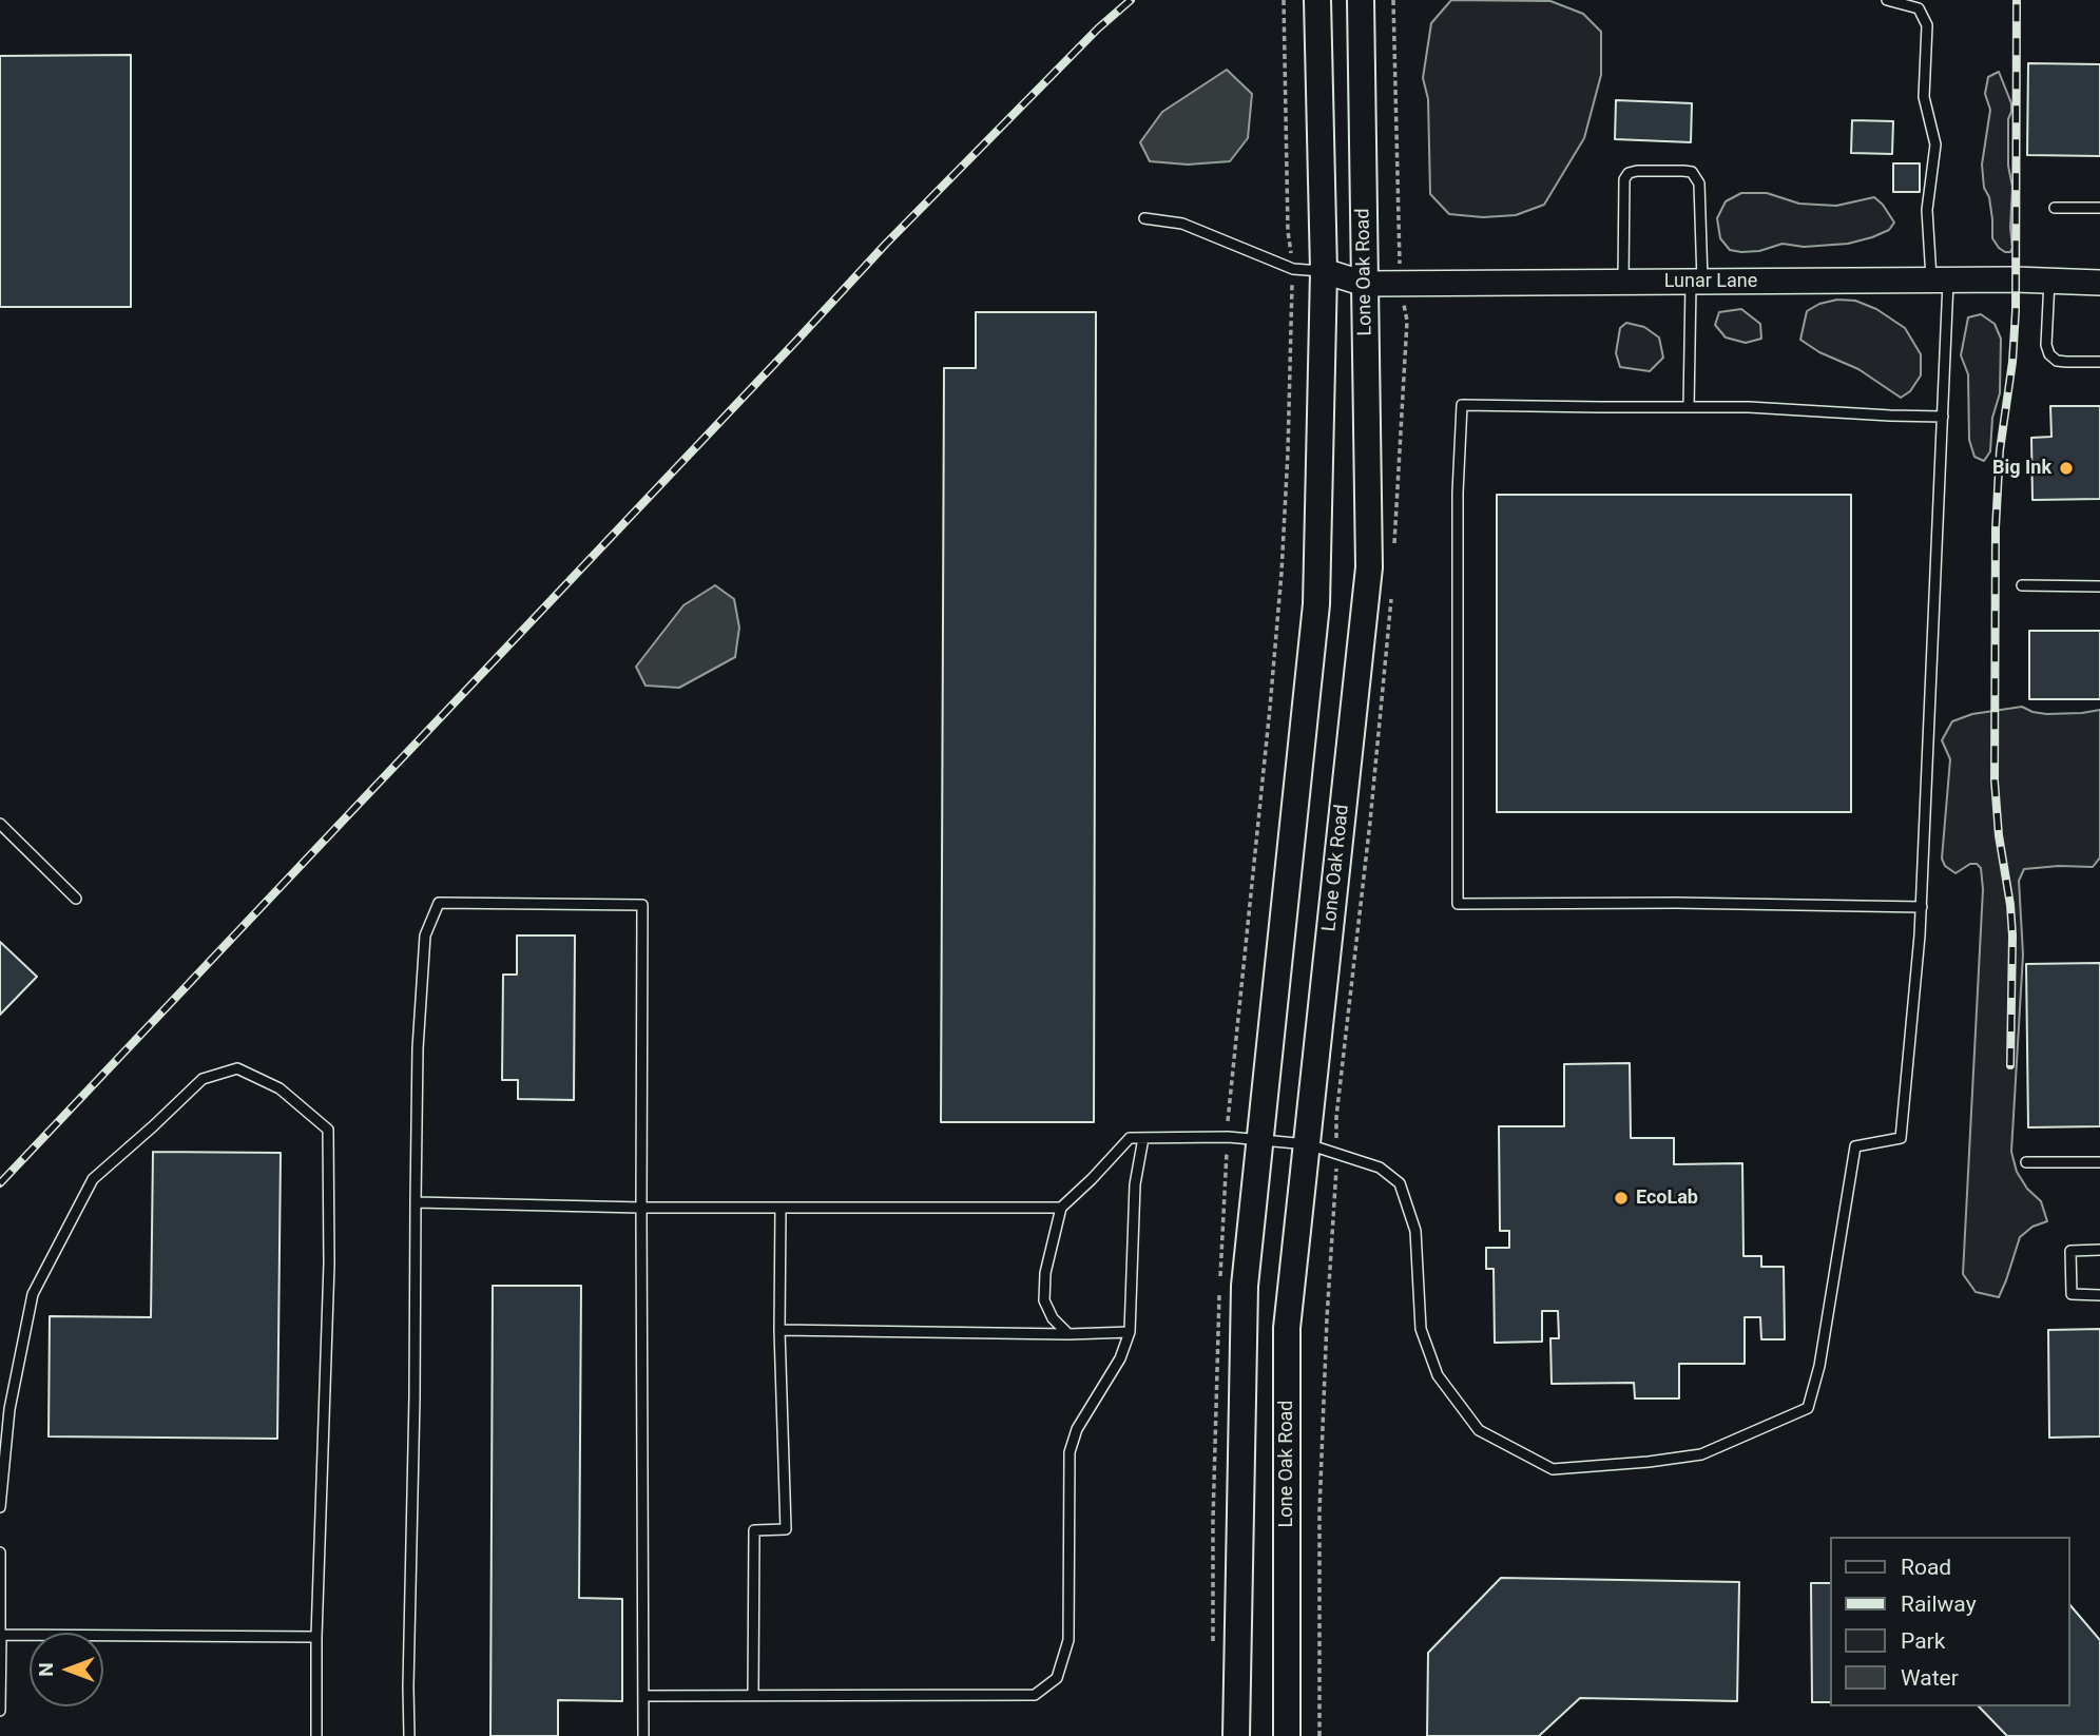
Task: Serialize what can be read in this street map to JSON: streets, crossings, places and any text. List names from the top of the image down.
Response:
{
  "streets": {
    "main road": ["Lone Oak Road"],
    "street": ["Lunar Lane"]
  },
  "crossings": [
    ["Lone Oak Road", "Lunar Lane"]
  ],
  "places": ["Big Ink", "EcoLab"],
  "legend": [
    "Road",
    "Railway",
    "Park",
    "Water"
  ],
  "north": "left"
}
